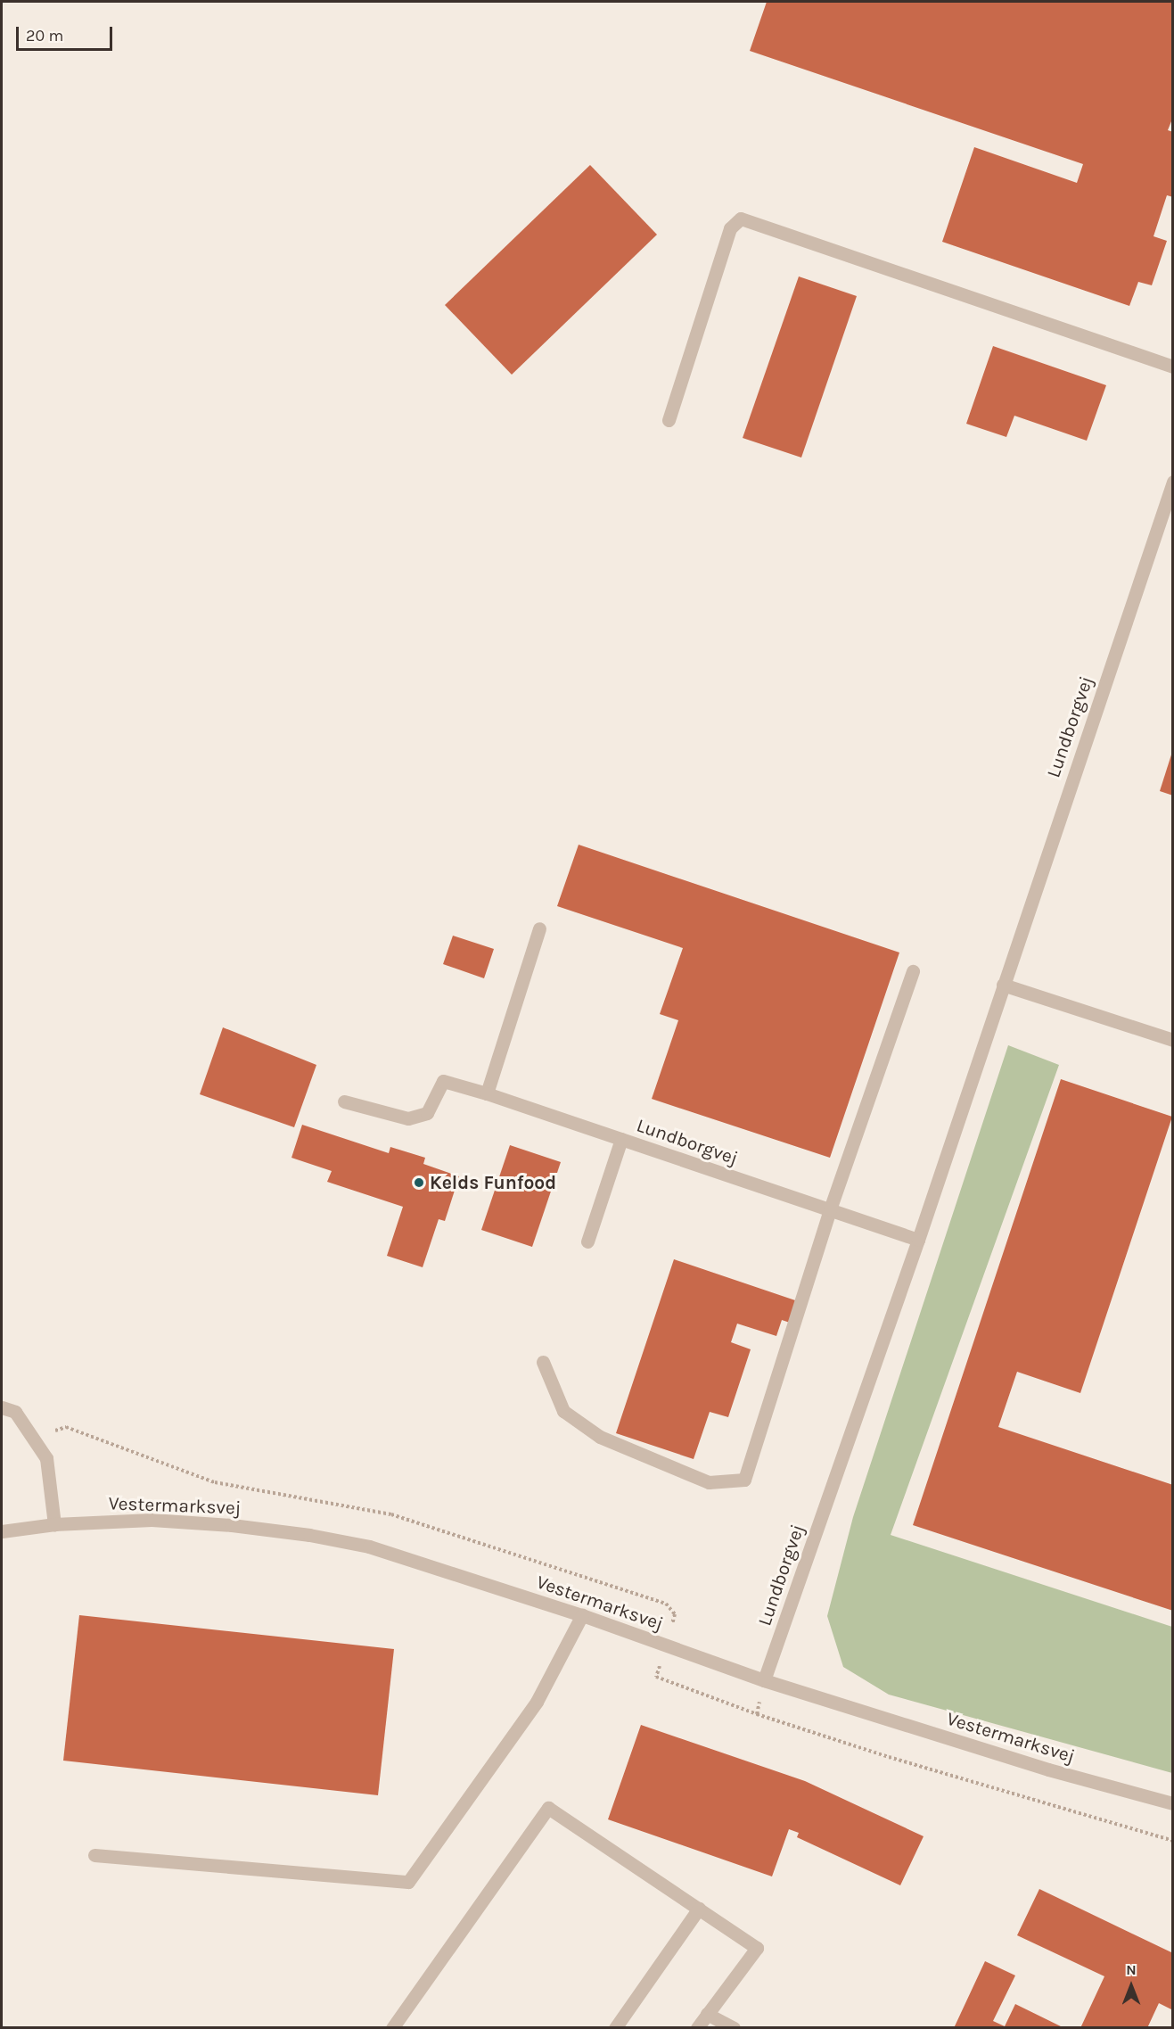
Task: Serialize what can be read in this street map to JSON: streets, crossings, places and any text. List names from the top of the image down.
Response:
{
  "streets": {
    "street": ["Lundborgvej", "Vestermarksvej"]
  },
  "crossings": [
    ["Lundborgvej", "Vestermarksvej"]
  ],
  "places": ["Kelds Funfood"],
  "scale_bar": "20 m",
  "north": "top"
}
